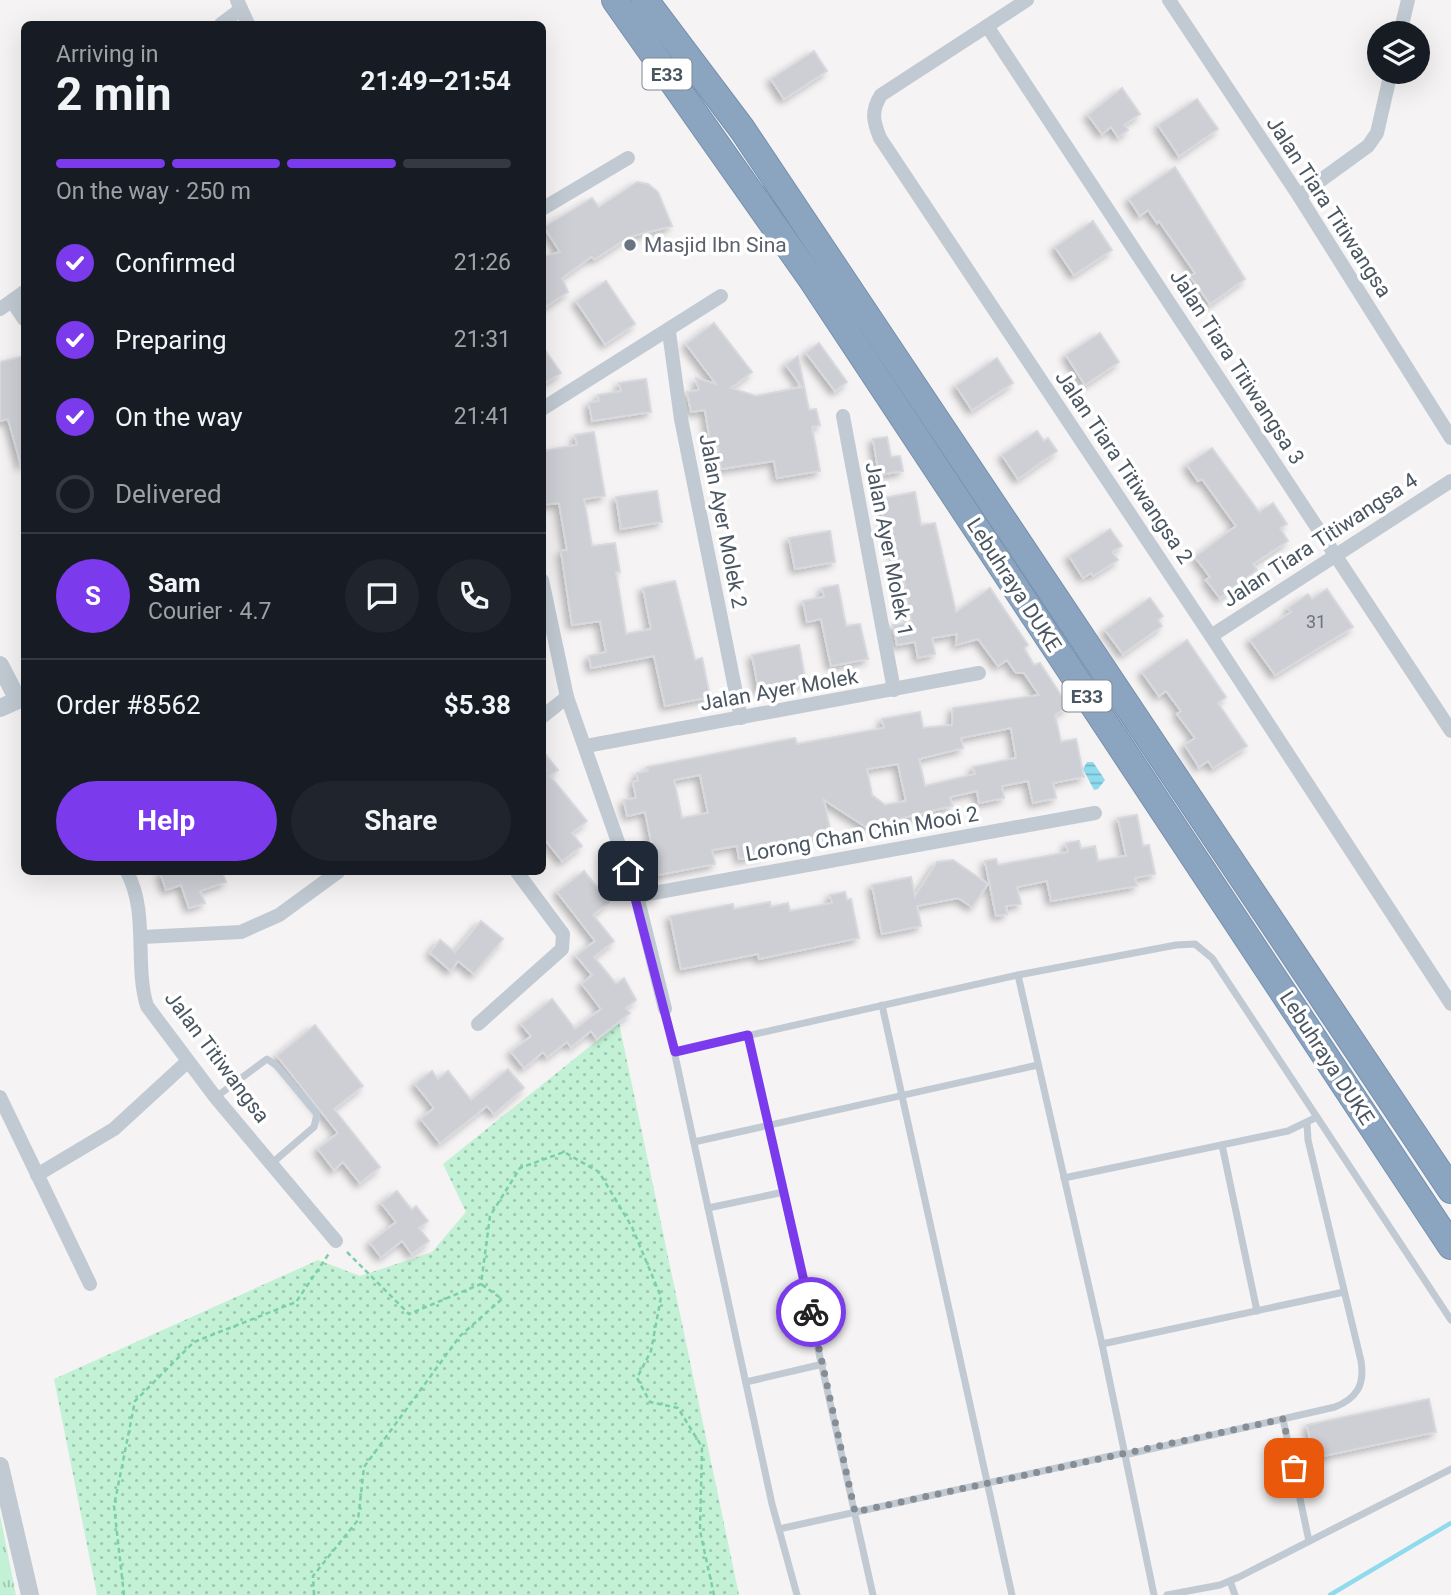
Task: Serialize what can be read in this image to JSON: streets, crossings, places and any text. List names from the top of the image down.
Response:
{
  "streets": {
    "highway": ["E33", "Lebuhraya DUKE"],
    "street": [
      "Jalan Tiara Titiwangsa",
      "Jalan Tiara Titiwangsa 3",
      "Jalan Tiara Titiwangsa 2",
      "Jalan Ayer Molek 2",
      "Jalan Tiara Titiwangsa 4",
      "Jalan Ayer Molek 1",
      "Jalan Ayer Molek",
      "Lorong Chan Chin Mooi 2",
      "Jalan Titiwangsa"
    ]
  },
  "crossings": [
    ["Jalan Tiara Titiwangsa 3", "Jalan Tiara Titiwangsa 2"],
    ["Jalan Tiara Titiwangsa 3", "Jalan Tiara Titiwangsa 4"],
    ["Jalan Tiara Titiwangsa 2", "Jalan Tiara Titiwangsa 4"],
    ["Jalan Ayer Molek 2", "Jalan Ayer Molek"],
    ["Jalan Ayer Molek 1", "Jalan Ayer Molek"]
  ],
  "places": ["Masjid Ibn Sina"],
  "house_numbers": ["31"],
  "page": {
    "heading": ["2 min", "Arriving in", "21:49–21:54"],
    "panel": [
      "Sam",
      "Courier · 4.7",
      "Order #8562",
      "$5.38"
    ],
    "bar": "On the way · 250 m",
    "list": [
      ["Confirmed", "21:26"],
      ["Preparing", "21:31"],
      ["On the way", "21:41"],
      "Delivered"
    ],
    "round": "S",
    "buttons": ["Help", "Share"]
  }
}
